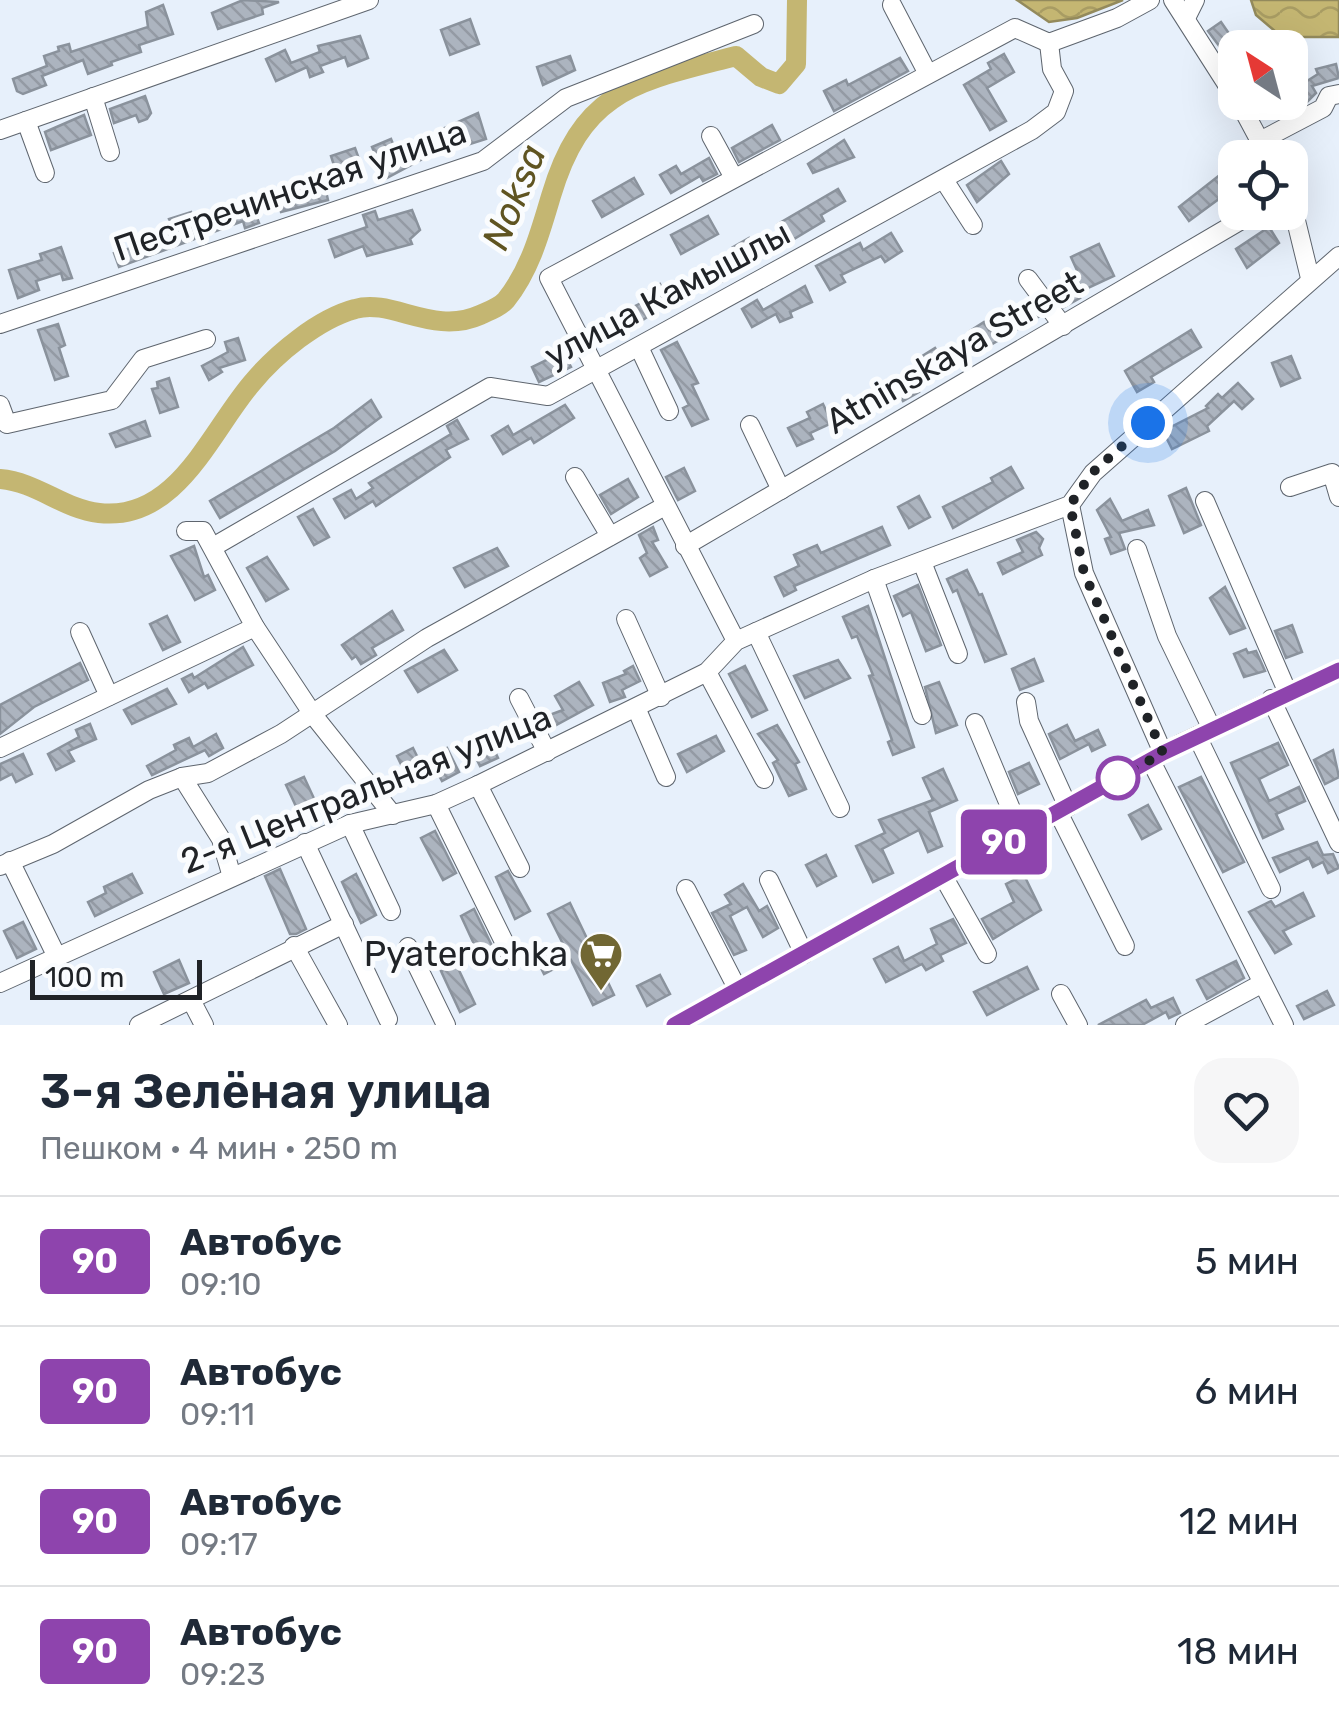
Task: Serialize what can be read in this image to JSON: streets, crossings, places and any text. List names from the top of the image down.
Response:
{
  "streets": {
    "street": [
      "Пестречинская улица",
      "улица Камышлы",
      "Atninskaya Street",
      "2-я Центральная улица"
    ]
  },
  "water": ["Noksa"],
  "places": {
    "supermarket": ["Pyaterochka"]
  },
  "lines": ["bus line 90"],
  "scale_bar": "100 m",
  "north": "top left",
  "page": {
    "on_map": "90",
    "scale": "100 m",
    "heading": ["3-я Зелёная улица", "Пешком · 4 мин · 250 m"],
    "list": [
      {
        "mark": "90",
        "name": "Автобус",
        "note": "09:10",
        "value": "5 мин"
      },
      {
        "mark": "90",
        "name": "Автобус",
        "note": "09:11",
        "value": "6 мин"
      },
      {
        "mark": "90",
        "name": "Автобус",
        "note": "09:17",
        "value": "12 мин"
      },
      {
        "mark": "90",
        "name": "Автобус",
        "note": "09:23",
        "value": "18 мин"
      }
    ]
  }
}
